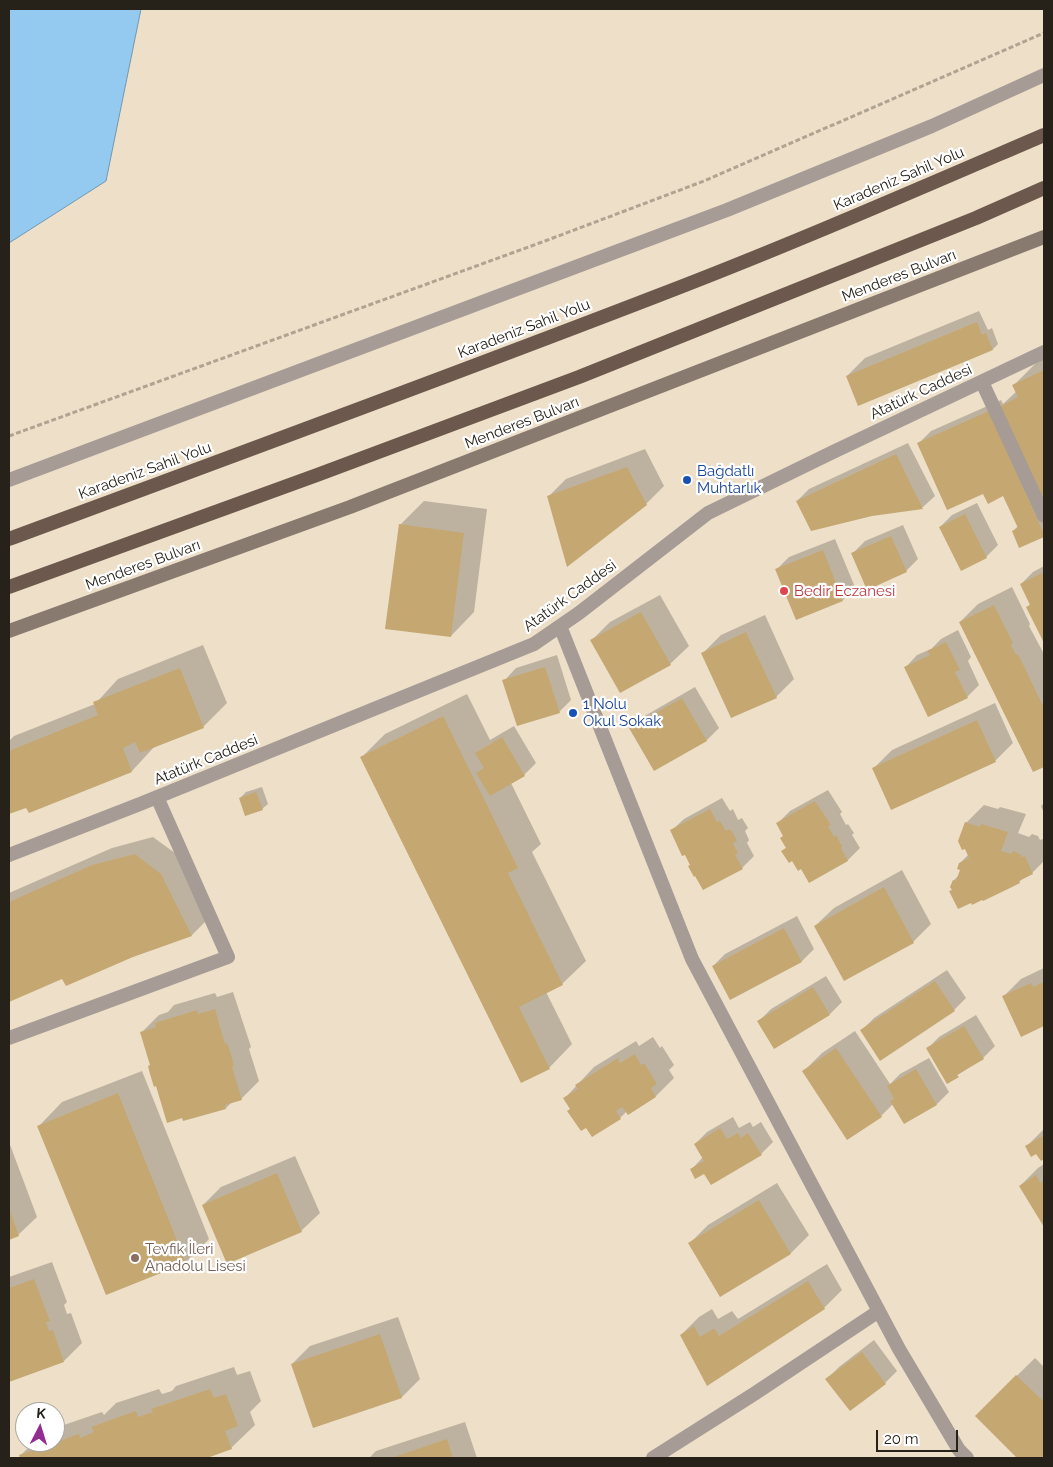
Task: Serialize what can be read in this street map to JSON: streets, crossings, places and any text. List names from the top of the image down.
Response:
{
  "streets": {
    "highway": ["Karadeniz Sahil Yolu"],
    "main road": ["Menderes Bulvarı"],
    "street": ["Atatürk Caddesi"]
  },
  "places": [
    "Bağdatlı Muhtarlık",
    "Bedir Eczanesi",
    "1 Nolu Okul Sokak",
    "Tevfik İleri Anadolu Lisesi"
  ],
  "scale_bar": "20 m",
  "north": "top"
}
